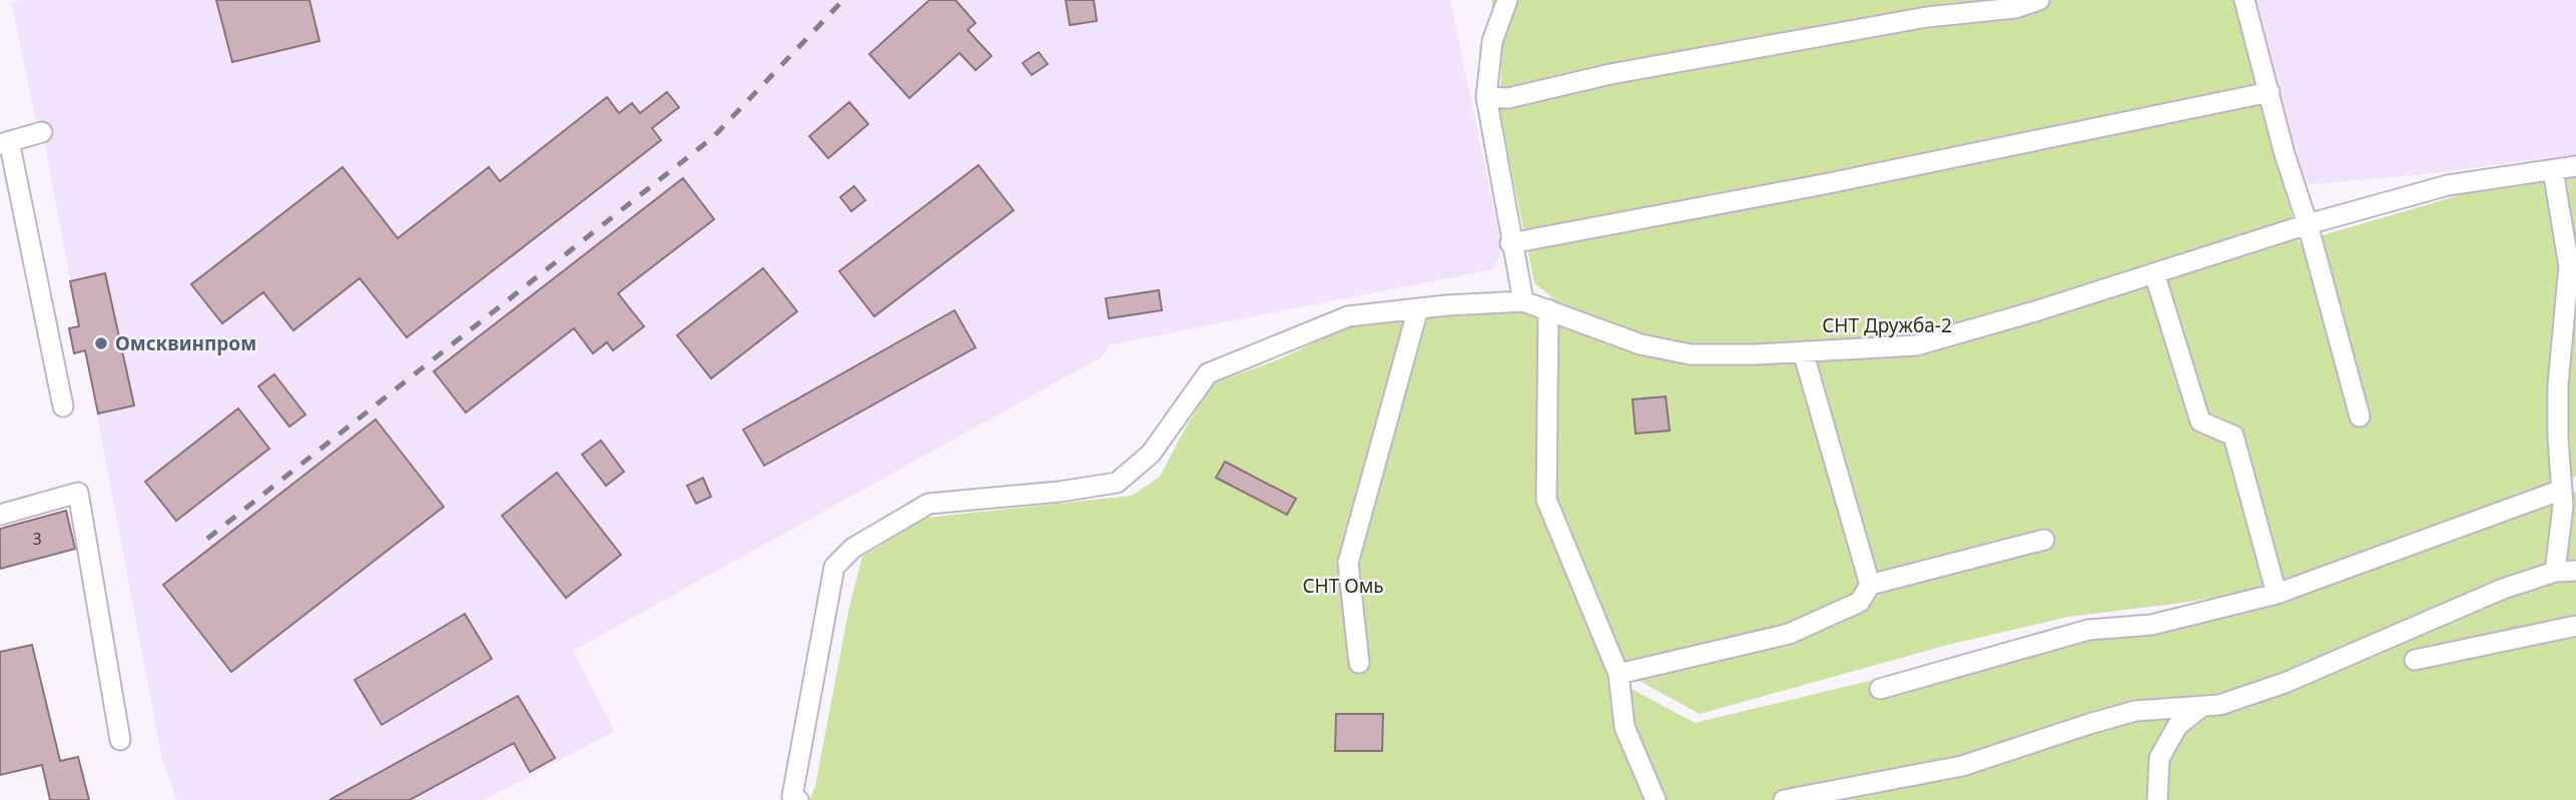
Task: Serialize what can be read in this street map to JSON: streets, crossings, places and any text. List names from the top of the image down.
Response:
{
  "parks": ["СНТ Дружба-2", "СНТ Омь"],
  "places": ["Омсквинпром"],
  "house_numbers": ["3"]
}
